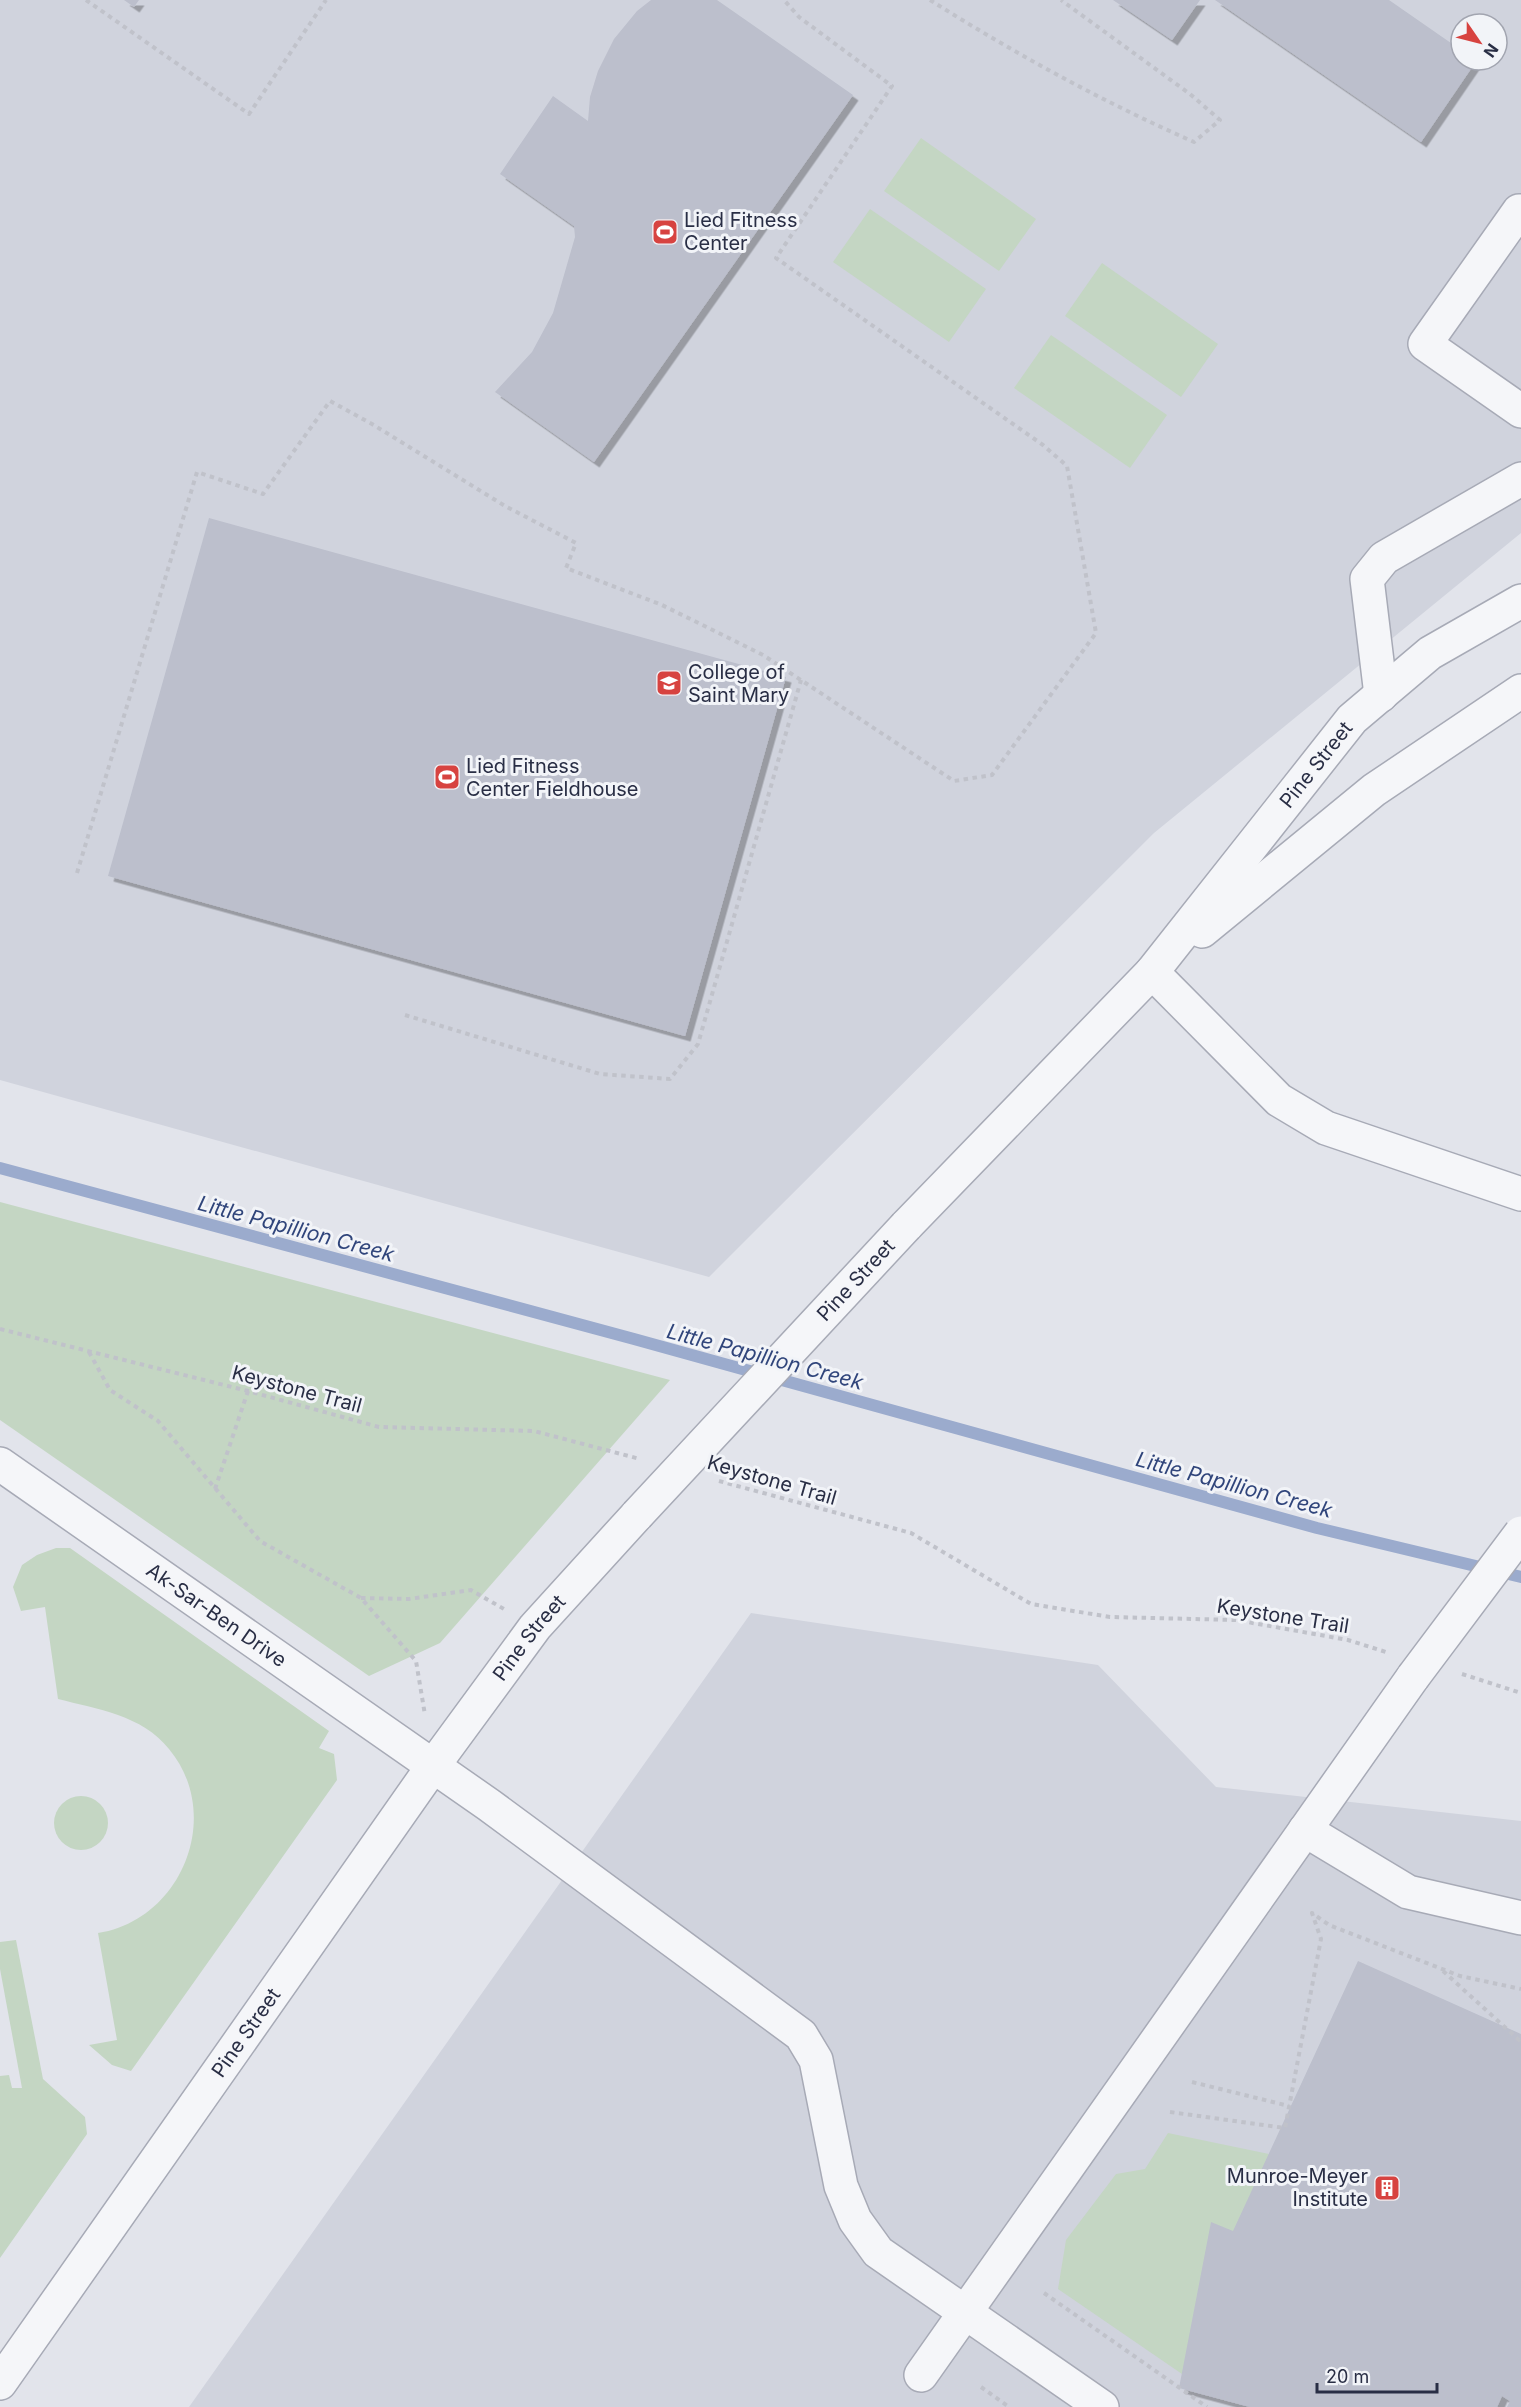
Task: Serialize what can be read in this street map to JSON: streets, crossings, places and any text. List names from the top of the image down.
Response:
{
  "streets": {
    "street": ["Pine Street", "Ak-Sar-Ben Drive"],
    "path": ["Keystone Trail"]
  },
  "crossings": [
    ["Pine Street", "Ak-Sar-Ben Drive"]
  ],
  "water": ["Little Papillion Creek"],
  "places": {
    "sports": ["Lied Fitness Center", "Lied Fitness Center Fieldhouse"],
    "school or university": ["College of Saint Mary"],
    "building": ["Munroe-Meyer Institute"]
  },
  "scale_bar": "20 m",
  "north": "bottom right"
}
